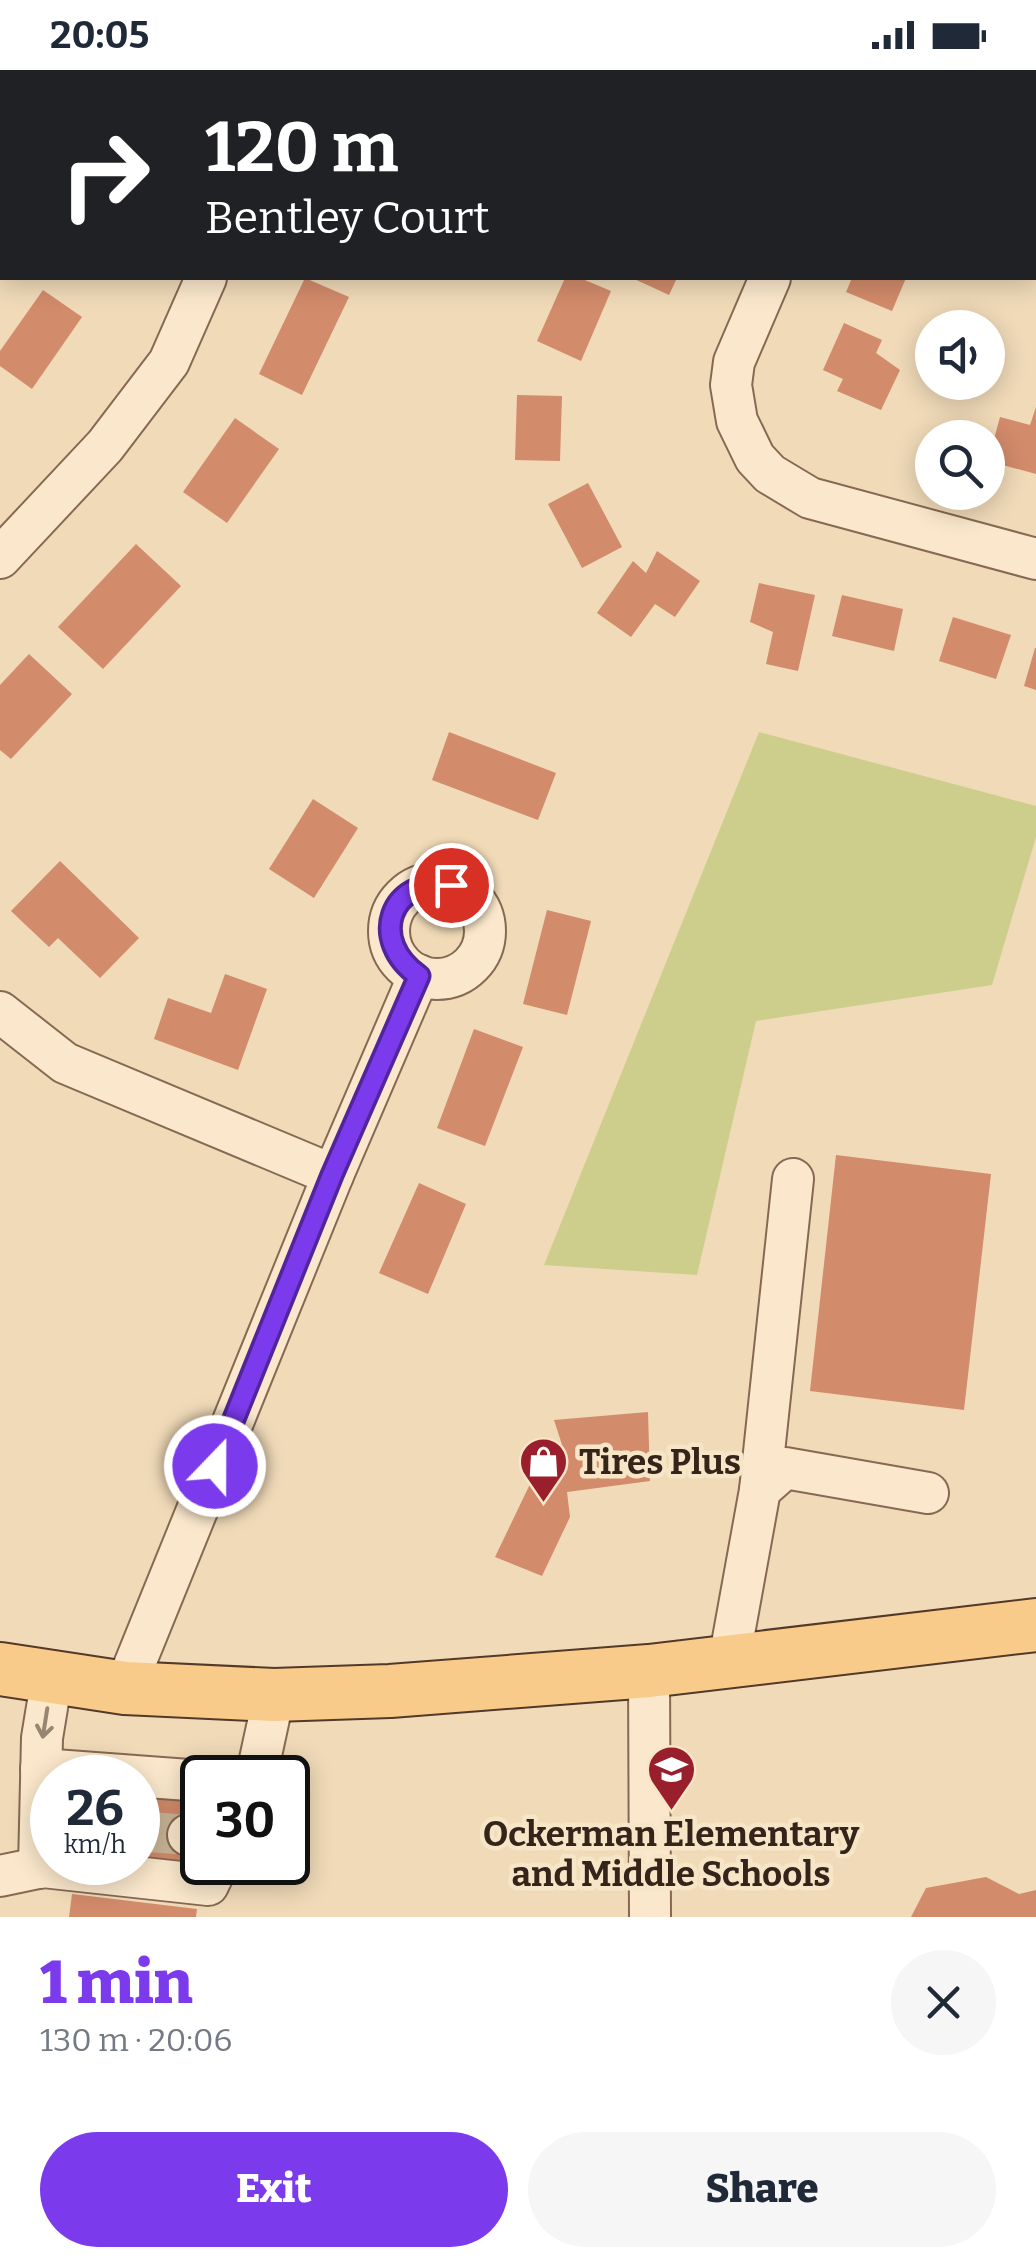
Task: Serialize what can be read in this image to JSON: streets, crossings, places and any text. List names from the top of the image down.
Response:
{
  "places": {
    "shop": ["Tires Plus"],
    "school or university": ["Ockerman Elementary and Middle Schools"]
  },
  "page": {
    "status": "20:05",
    "turn": ["120 m", "Bentley Court"],
    "speed": "26 km/h",
    "limit": "30",
    "heading": ["1 min", "130 m · 20:06"],
    "buttons": ["Exit", "Share"]
  }
}
